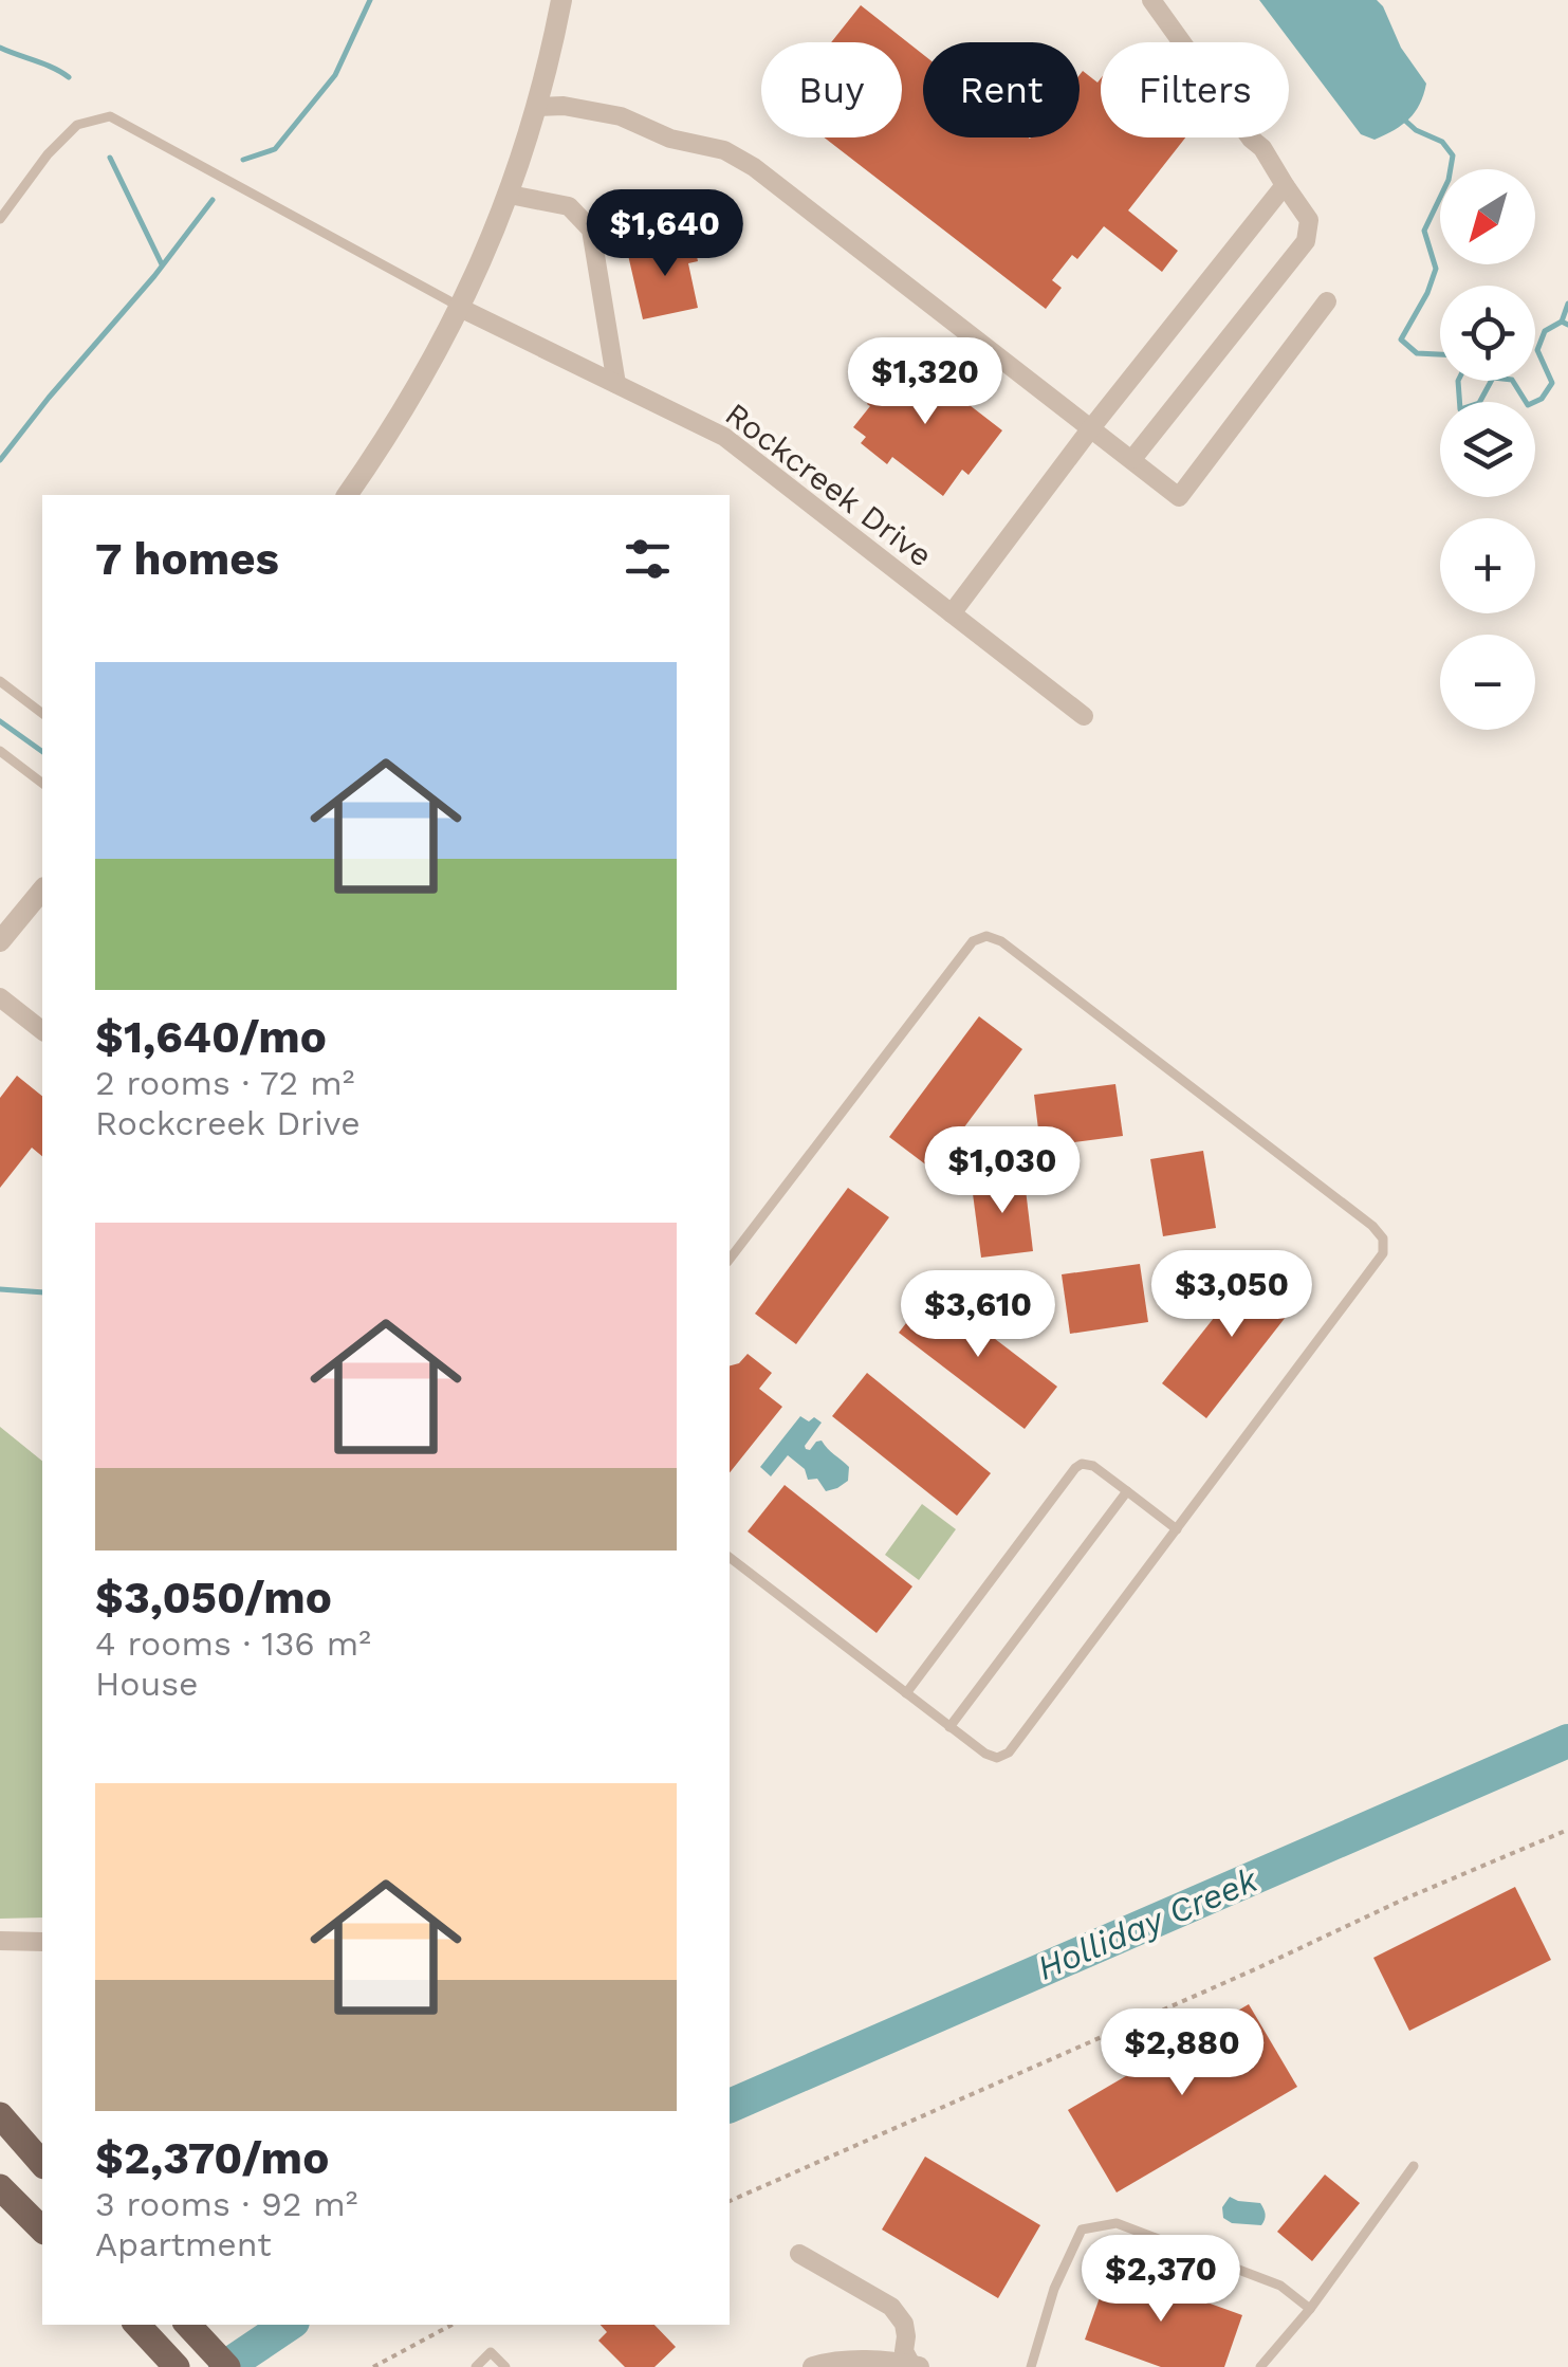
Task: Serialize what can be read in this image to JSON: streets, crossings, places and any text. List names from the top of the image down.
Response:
{
  "streets": {
    "street": ["Rockcreek Drive"]
  },
  "water": ["Holliday Creek"],
  "north": "bottom left",
  "page": {
    "chip": ["Buy", "Rent", "Filters"],
    "map_buttons": ["+", "−"],
    "price": [
      "$1,640",
      "$1,320",
      "$1,030",
      "$3,050",
      "$3,610",
      "$2,880",
      "$2,370"
    ],
    "heading": "7 homes",
    "list": [
      {
        "name": "$1,640/mo",
        "note": "2 rooms · 72 m² · Rockcreek Drive"
      },
      {
        "name": "$3,050/mo",
        "note": "4 rooms · 136 m² · House"
      },
      {
        "name": "$2,370/mo",
        "note": "3 rooms · 92 m² · Apartment"
      }
    ]
  }
}
